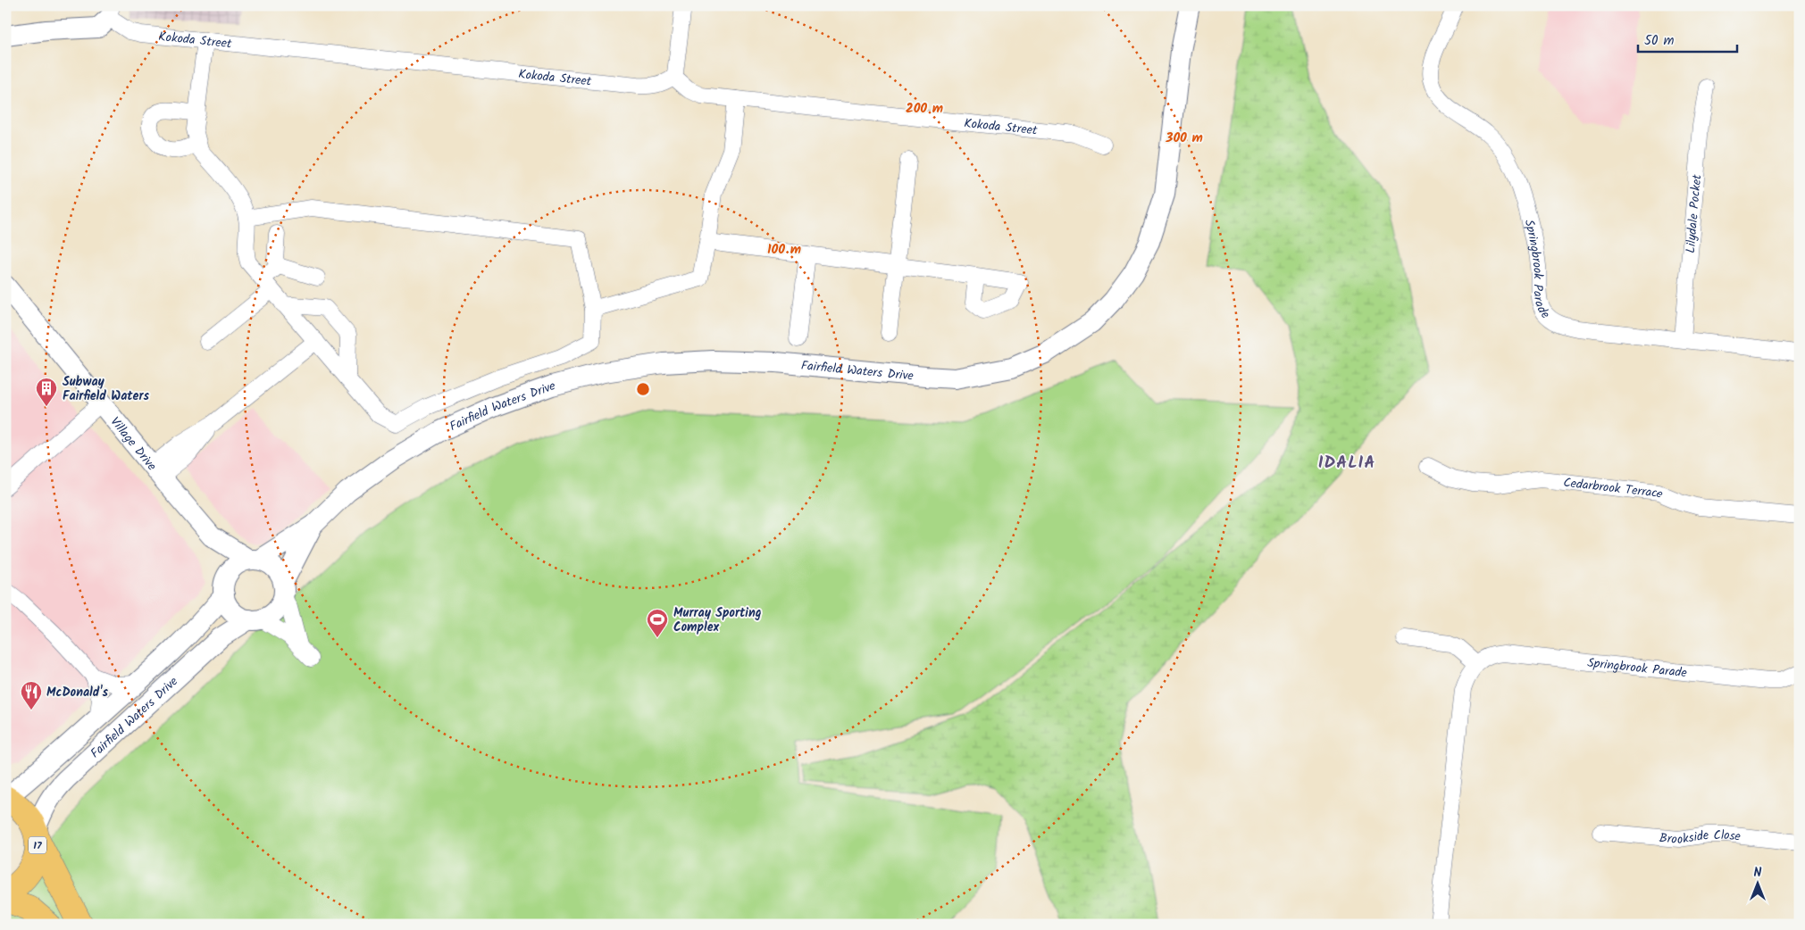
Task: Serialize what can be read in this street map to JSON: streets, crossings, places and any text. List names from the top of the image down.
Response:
{
  "streets": {
    "main road": ["17"],
    "street": [
      "Kokoda Street",
      "Lilydale Pocket",
      "Springbrook Parade",
      "Fairfield Waters Drive",
      "Village Drive",
      "Cedarbrook Terrace",
      "Brookside Close"
    ]
  },
  "crossings": [
    ["Lilydale Pocket", "Springbrook Parade"],
    ["Fairfield Waters Drive", "Village Drive"],
    ["Fairfield Waters Drive", "17"]
  ],
  "districts": ["IDALIA"],
  "places": {
    "building": ["Subway Fairfield Waters"],
    "sports": ["Murray Sporting Complex"],
    "restaurant": ["McDonald's"]
  },
  "scale_bar": "50 m",
  "north": "top",
  "rings": ["200 m", "300 m", "100 m"]
}
